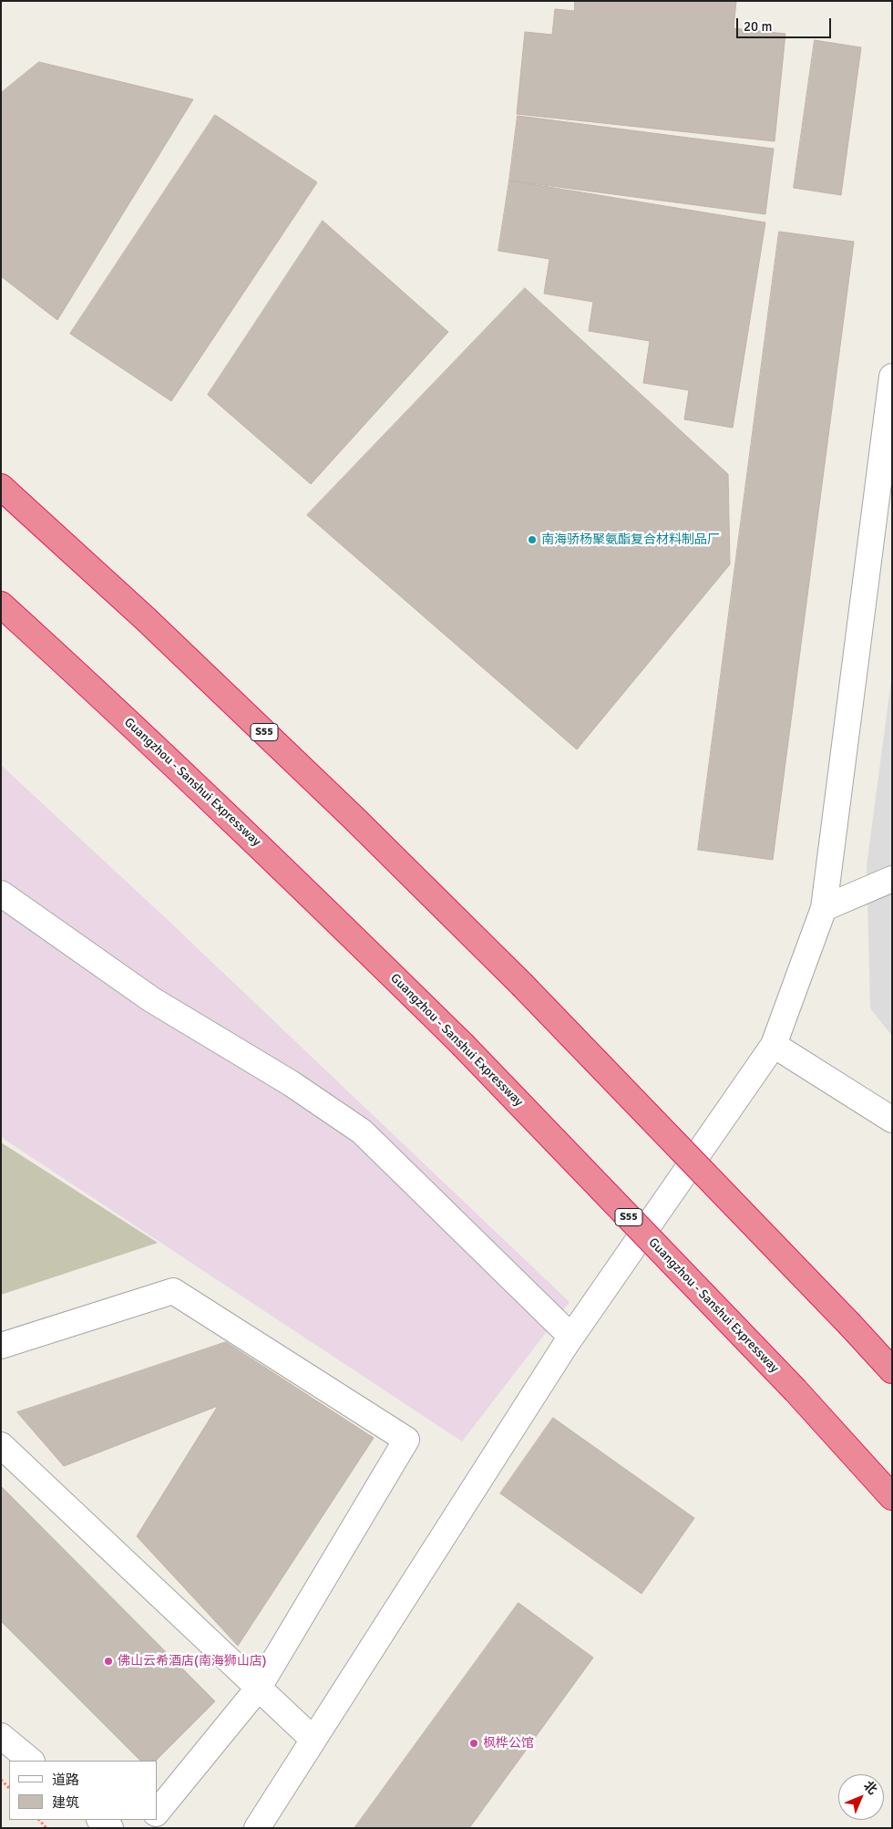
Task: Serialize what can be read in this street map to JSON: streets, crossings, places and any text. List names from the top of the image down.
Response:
{
  "streets": {
    "highway": ["S55", "Guangzhou - Sanshui Expressway"]
  },
  "places": ["南海骄杨聚氨酯复合材料制品厂", "佛山云希酒店(南海狮山店)", "枫桦公馆"],
  "legend": ["道路", "建筑"],
  "scale_bar": "20 m",
  "north": "top right"
}
